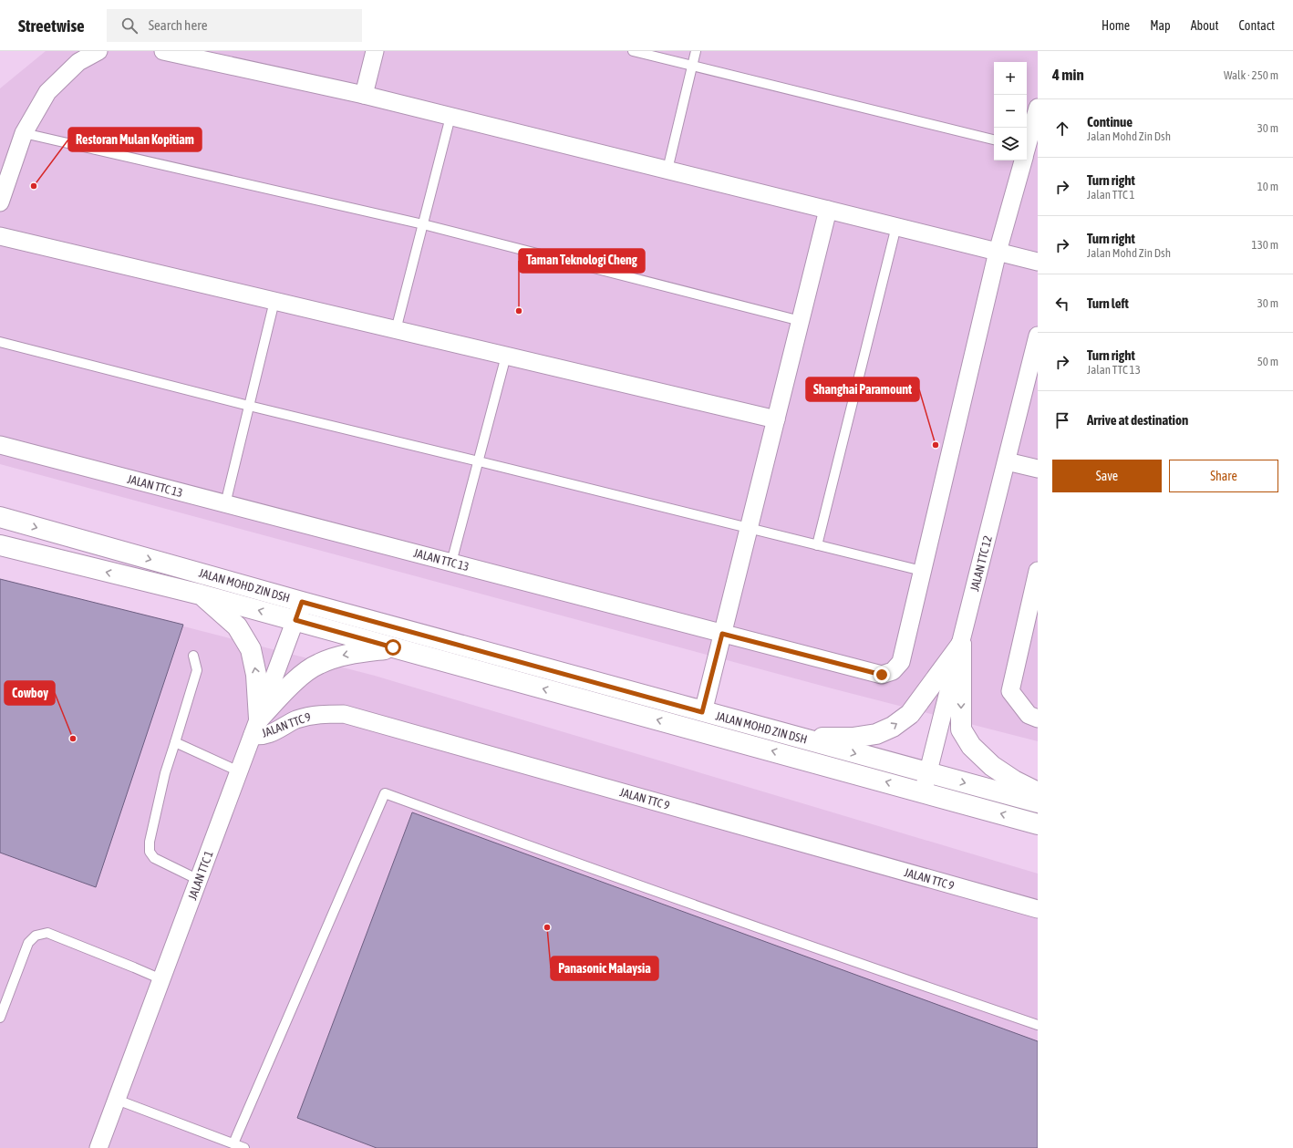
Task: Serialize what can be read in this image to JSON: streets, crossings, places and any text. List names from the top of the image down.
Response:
{
  "streets": {
    "main road": ["JALAN MOHD ZIN DSH"],
    "street": [
      "JALAN TTC 13",
      "JALAN TTC 12",
      "JALAN TTC 9",
      "JALAN TTC 1"
    ]
  },
  "crossings": [
    ["JALAN TTC 12", "JALAN MOHD ZIN DSH"],
    ["JALAN MOHD ZIN DSH", "JALAN TTC 1"],
    ["JALAN TTC 9", "JALAN TTC 1"]
  ],
  "places": [
    "Restoran Mulan Kopitiam",
    "Taman Teknologi Cheng",
    "Shanghai Paramount",
    "Cowboy",
    "Panasonic Malaysia"
  ],
  "page": {
    "header": "Streetwise",
    "search": "Search here",
    "nav": [
      "Home",
      "Map",
      "About",
      "Contact"
    ],
    "heading": ["4 min", "Walk · 250 m"],
    "map_buttons": ["+", "−"],
    "list": [
      ["Continue", "Jalan Mohd Zin Dsh", "30 m"],
      ["Turn right", "Jalan TTC 1", "10 m"],
      ["Turn right", "Jalan Mohd Zin Dsh", "130 m"],
      ["Turn left", "30 m"],
      ["Turn right", "Jalan TTC 13", "50 m"],
      "Arrive at destination"
    ],
    "buttons": ["Save", "Share"]
  }
}
